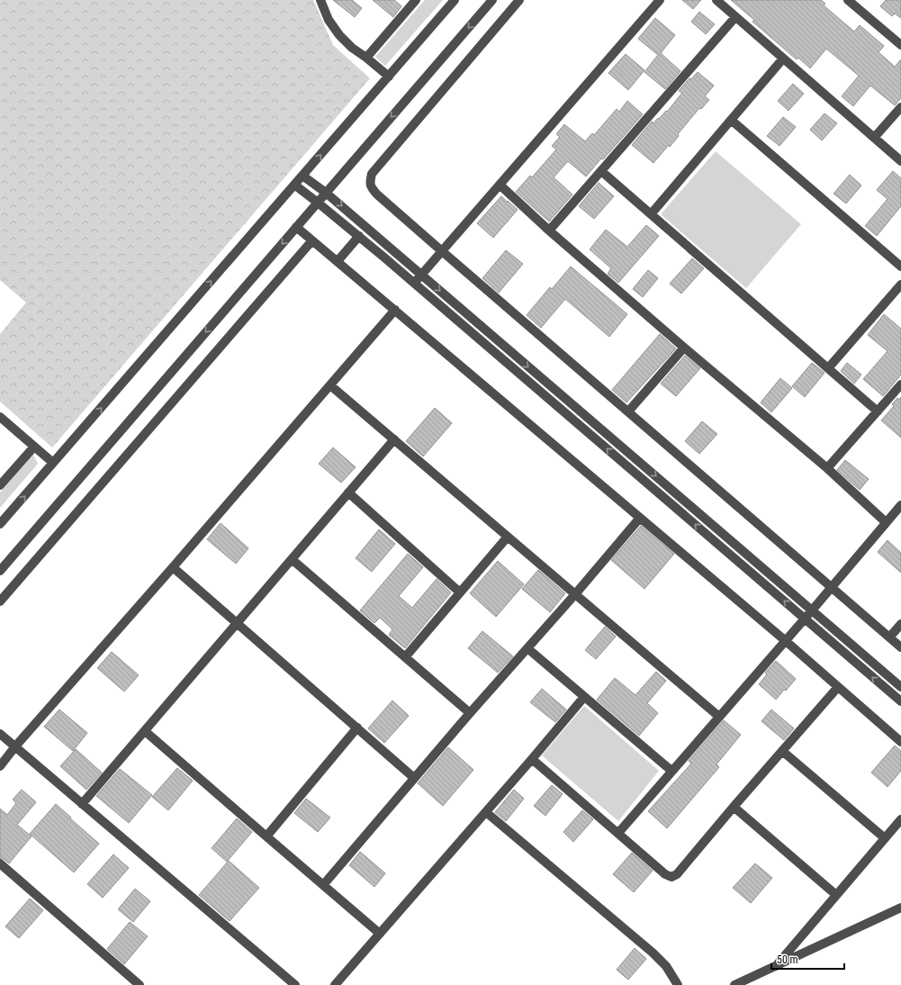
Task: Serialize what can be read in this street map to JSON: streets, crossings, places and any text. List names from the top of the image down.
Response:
{
  "scale_bar": "50 m"
}
